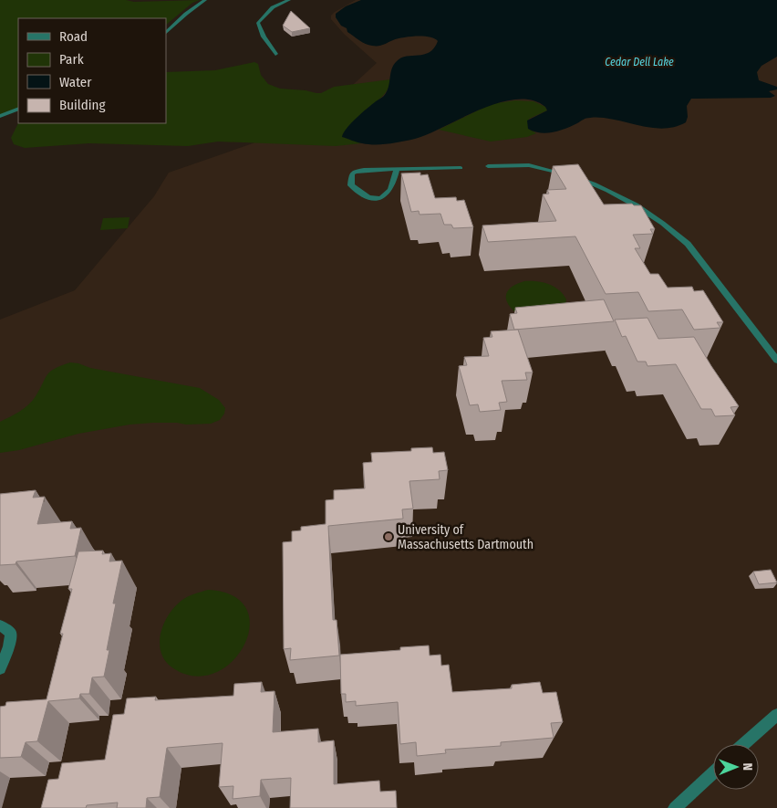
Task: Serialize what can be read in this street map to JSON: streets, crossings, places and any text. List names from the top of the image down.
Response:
{
  "water": ["Cedar Dell Lake"],
  "places": ["University of Massachusetts Dartmouth"],
  "legend": [
    "Road",
    "Park",
    "Water",
    "Building"
  ],
  "north": "right"
}
